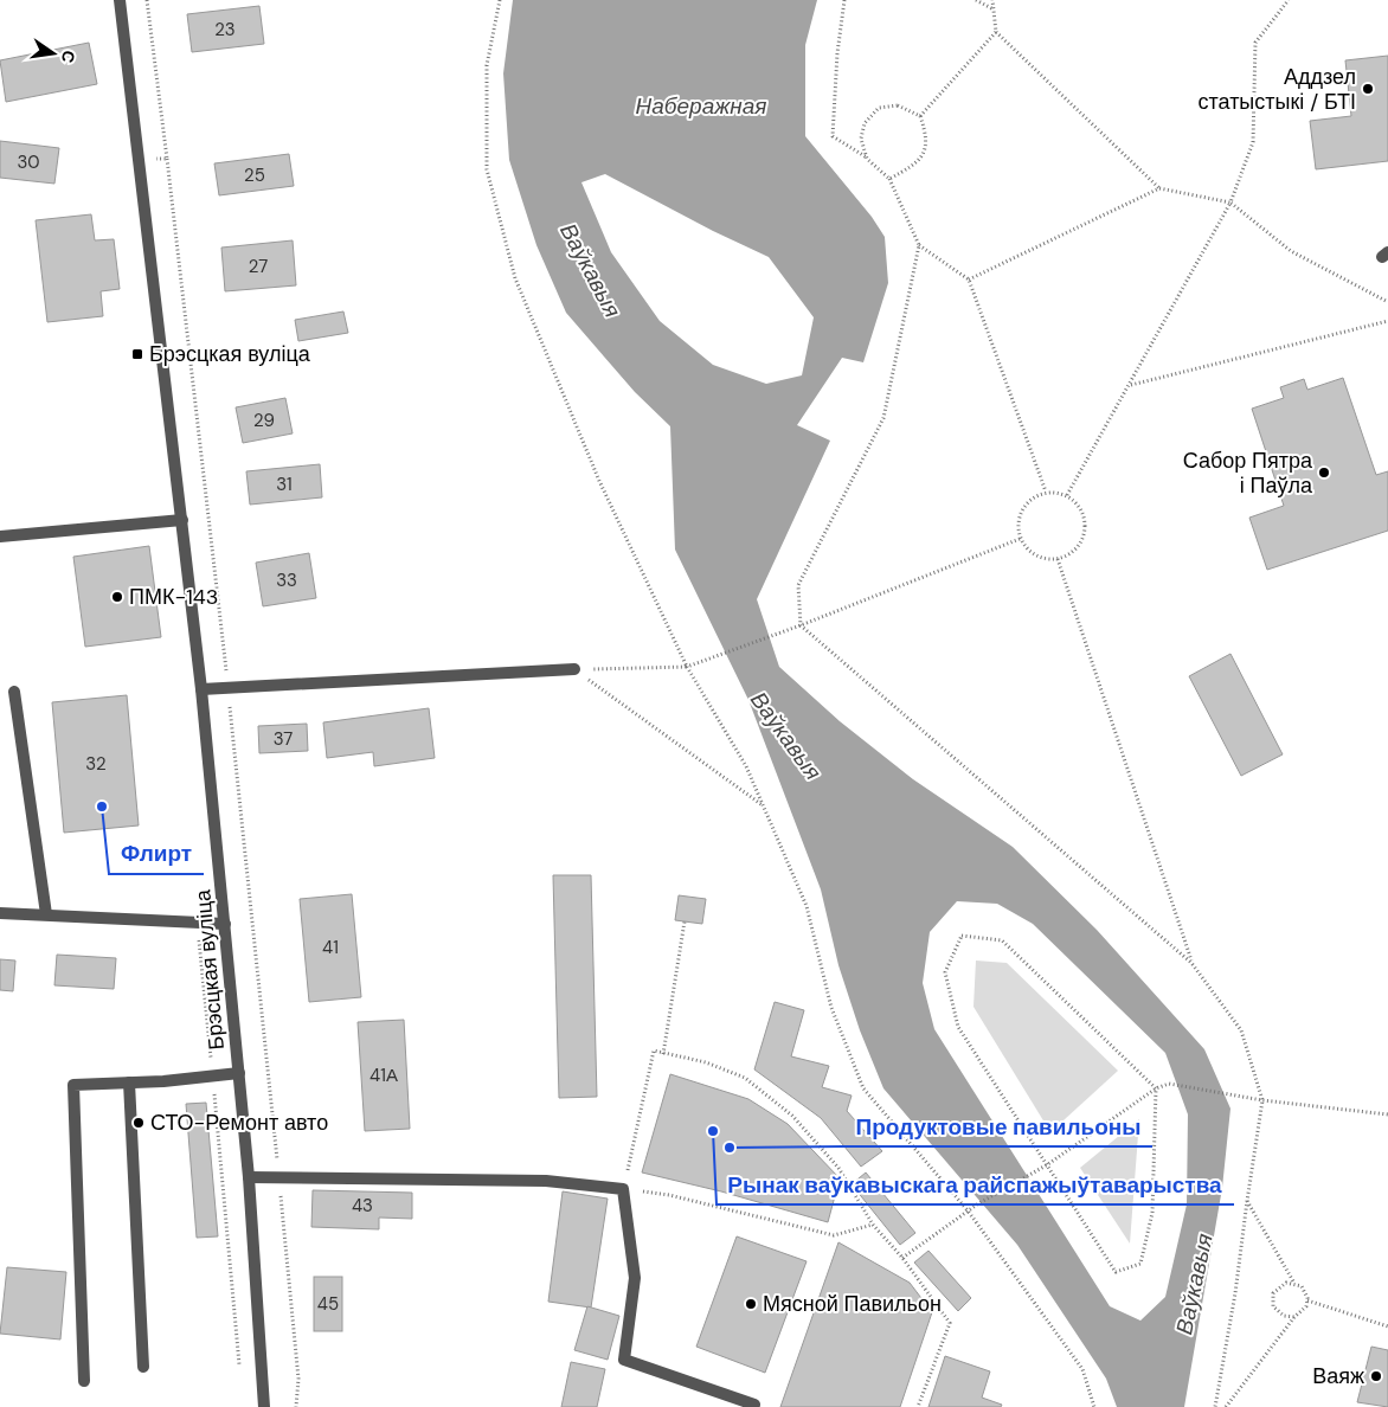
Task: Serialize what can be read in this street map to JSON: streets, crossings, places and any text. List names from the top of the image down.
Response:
{
  "streets": {
    "street": ["Брэсцкая вуліца"]
  },
  "water": ["Наберажная", "Ваўкавыя"],
  "places": {
    "other": [
      "Аддзел статыстыкі / БТІ",
      "Сабор Пятра і Паўла",
      "ПМК-143",
      "Флирт",
      "СТО-Ремонт авто",
      "Рынак ваўкавыскага райспажыўтаварыства",
      "Продуктовые павильоны",
      "Мясной Павильон",
      "Ваяж"
    ],
    "transit": ["Брэсцкая вуліца"]
  },
  "house_numbers": [
    "23",
    "30",
    "25",
    "27",
    "29",
    "31",
    "33",
    "37",
    "32",
    "41",
    "41А",
    "43",
    "45"
  ],
  "north": "right"
}
